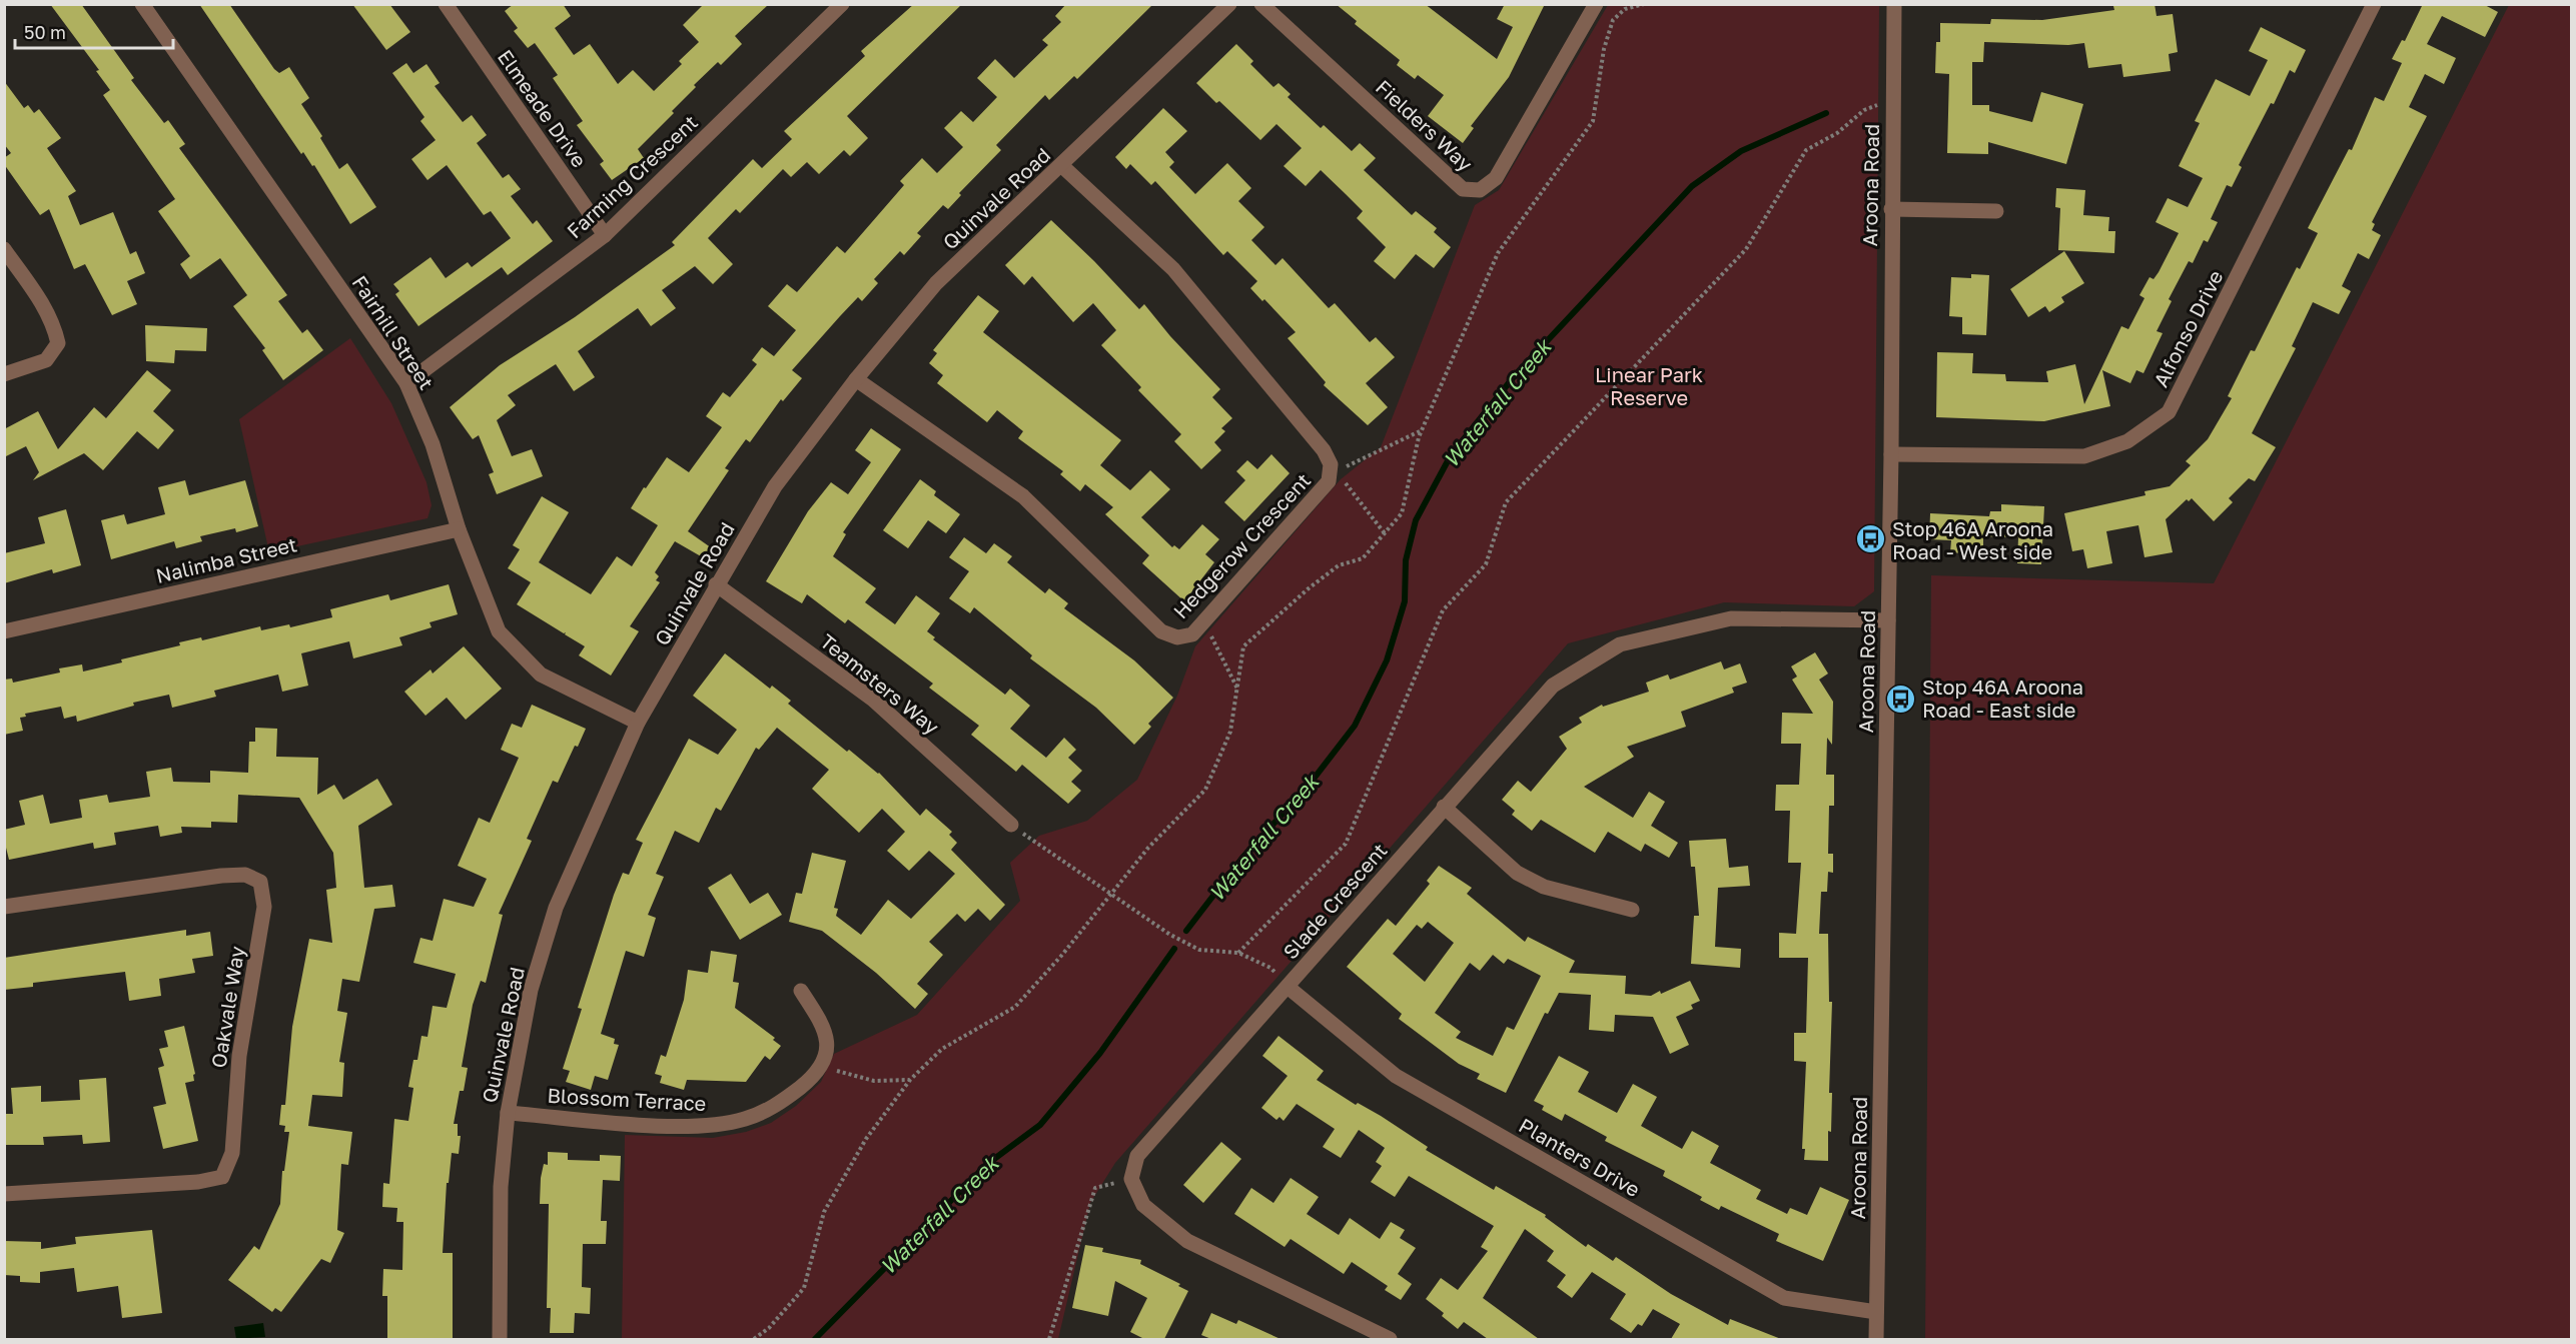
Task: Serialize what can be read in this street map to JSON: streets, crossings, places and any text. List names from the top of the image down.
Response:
{
  "streets": {
    "street": [
      "Elmeade Drive",
      "Fielders Way",
      "Farming Crescent",
      "Aroona Road",
      "Quinvale Road",
      "Alfonso Drive",
      "Fairhill Street",
      "Hedgerow Crescent",
      "Nalimba Street",
      "Teamsters Way",
      "Slade Crescent",
      "Oakvale Way",
      "Blossom Terrace",
      "Planters Drive"
    ]
  },
  "crossings": [
    ["Elmeade Drive", "Farming Crescent"],
    ["Farming Crescent", "Fairhill Street"],
    ["Aroona Road", "Alfonso Drive"],
    ["Aroona Road", "Slade Crescent"],
    ["Aroona Road", "Planters Drive"],
    ["Quinvale Road", "Fairhill Street"],
    ["Quinvale Road", "Hedgerow Crescent"],
    ["Quinvale Road", "Teamsters Way"],
    ["Quinvale Road", "Blossom Terrace"],
    ["Fairhill Street", "Nalimba Street"],
    ["Slade Crescent", "Planters Drive"]
  ],
  "water": ["Waterfall Creek"],
  "parks": ["Linear Park Reserve"],
  "places": {
    "bus stop": ["Stop 46A Aroona Road - West side", "Stop 46A Aroona Road - East side"]
  },
  "scale_bar": "50 m"
}
